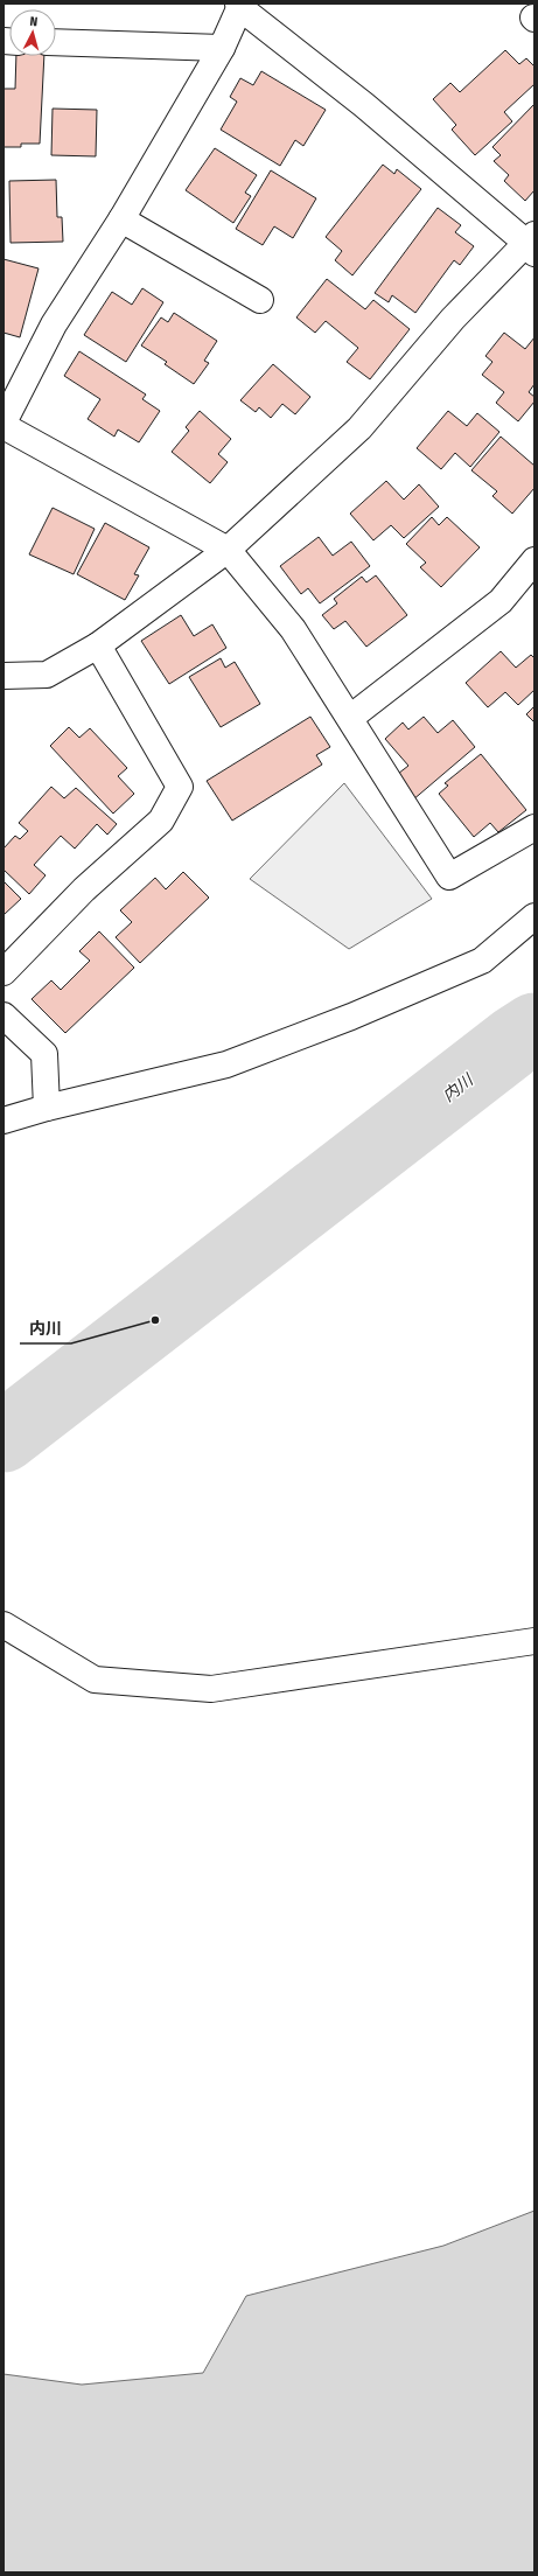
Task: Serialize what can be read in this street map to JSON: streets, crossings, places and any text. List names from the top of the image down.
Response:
{
  "water": ["内川"],
  "places": ["内川"],
  "north": "top"
}
